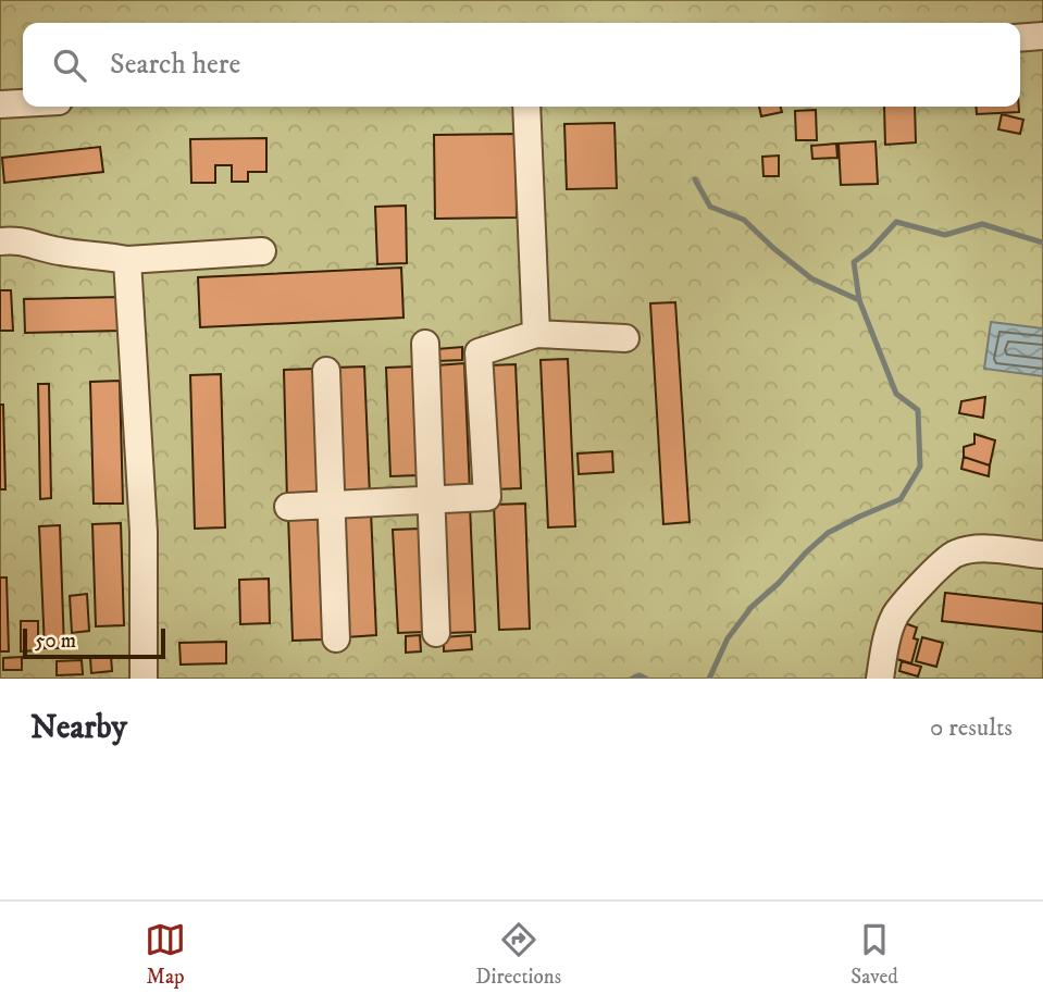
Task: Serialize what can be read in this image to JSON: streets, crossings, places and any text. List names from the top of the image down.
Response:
{
  "scale_bar": "50 m",
  "page": {
    "search": "Search here",
    "scale": "50 m",
    "heading": ["Nearby", "0 results"],
    "nav": ["Map", "Directions", "Saved"]
  }
}
